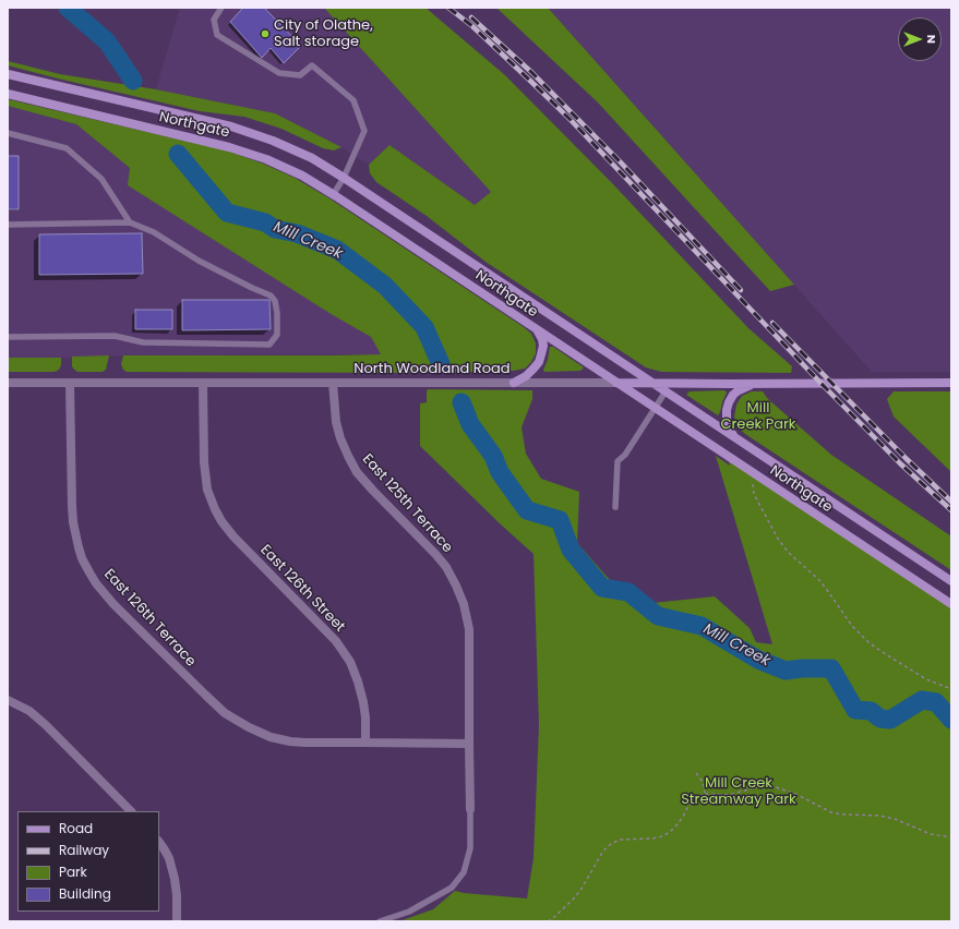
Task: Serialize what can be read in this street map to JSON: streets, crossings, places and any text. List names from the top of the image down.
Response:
{
  "streets": {
    "main road": ["Northgate", "North Woodland Road"],
    "street": ["East 125th Terrace", "East 126th Street", "East 126th Terrace"]
  },
  "crossings": [
    ["Northgate", "North Woodland Road"],
    ["North Woodland Road", "East 125th Terrace"],
    ["North Woodland Road", "East 126th Street"],
    ["North Woodland Road", "East 126th Terrace"],
    ["East 126th Street", "East 126th Terrace"]
  ],
  "water": ["Mill Creek"],
  "parks": ["Mill Creek Park", "Mill Creek Streamway Park"],
  "places": ["City of Olathe, Salt storage"],
  "legend": [
    "Road",
    "Railway",
    "Park",
    "Building"
  ],
  "north": "right"
}
